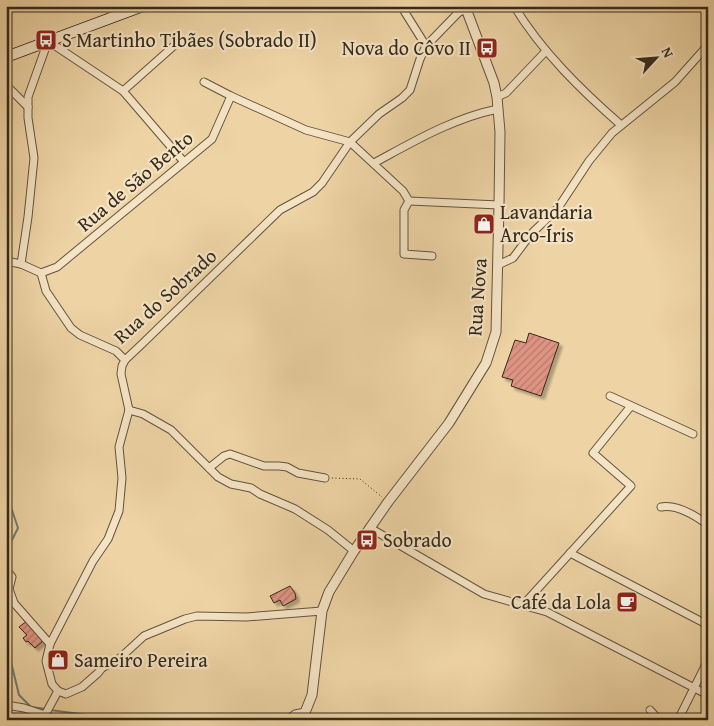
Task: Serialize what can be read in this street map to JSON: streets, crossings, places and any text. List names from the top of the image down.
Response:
{
  "streets": {
    "street": ["Rua de São Bento", "Rua do Sobrado", "Rua Nova"]
  },
  "crossings": [
    ["Rua de São Bento", "Rua do Sobrado"]
  ],
  "places": {
    "bus stop": ["S Martinho Tibães (Sobrado II)", "Nova do Côvo II", "Sobrado"],
    "shop": ["Lavandaria Arco-Íris", "Sameiro Pereira"],
    "cafe": ["Café da Lola"]
  },
  "north": "top right"
}
